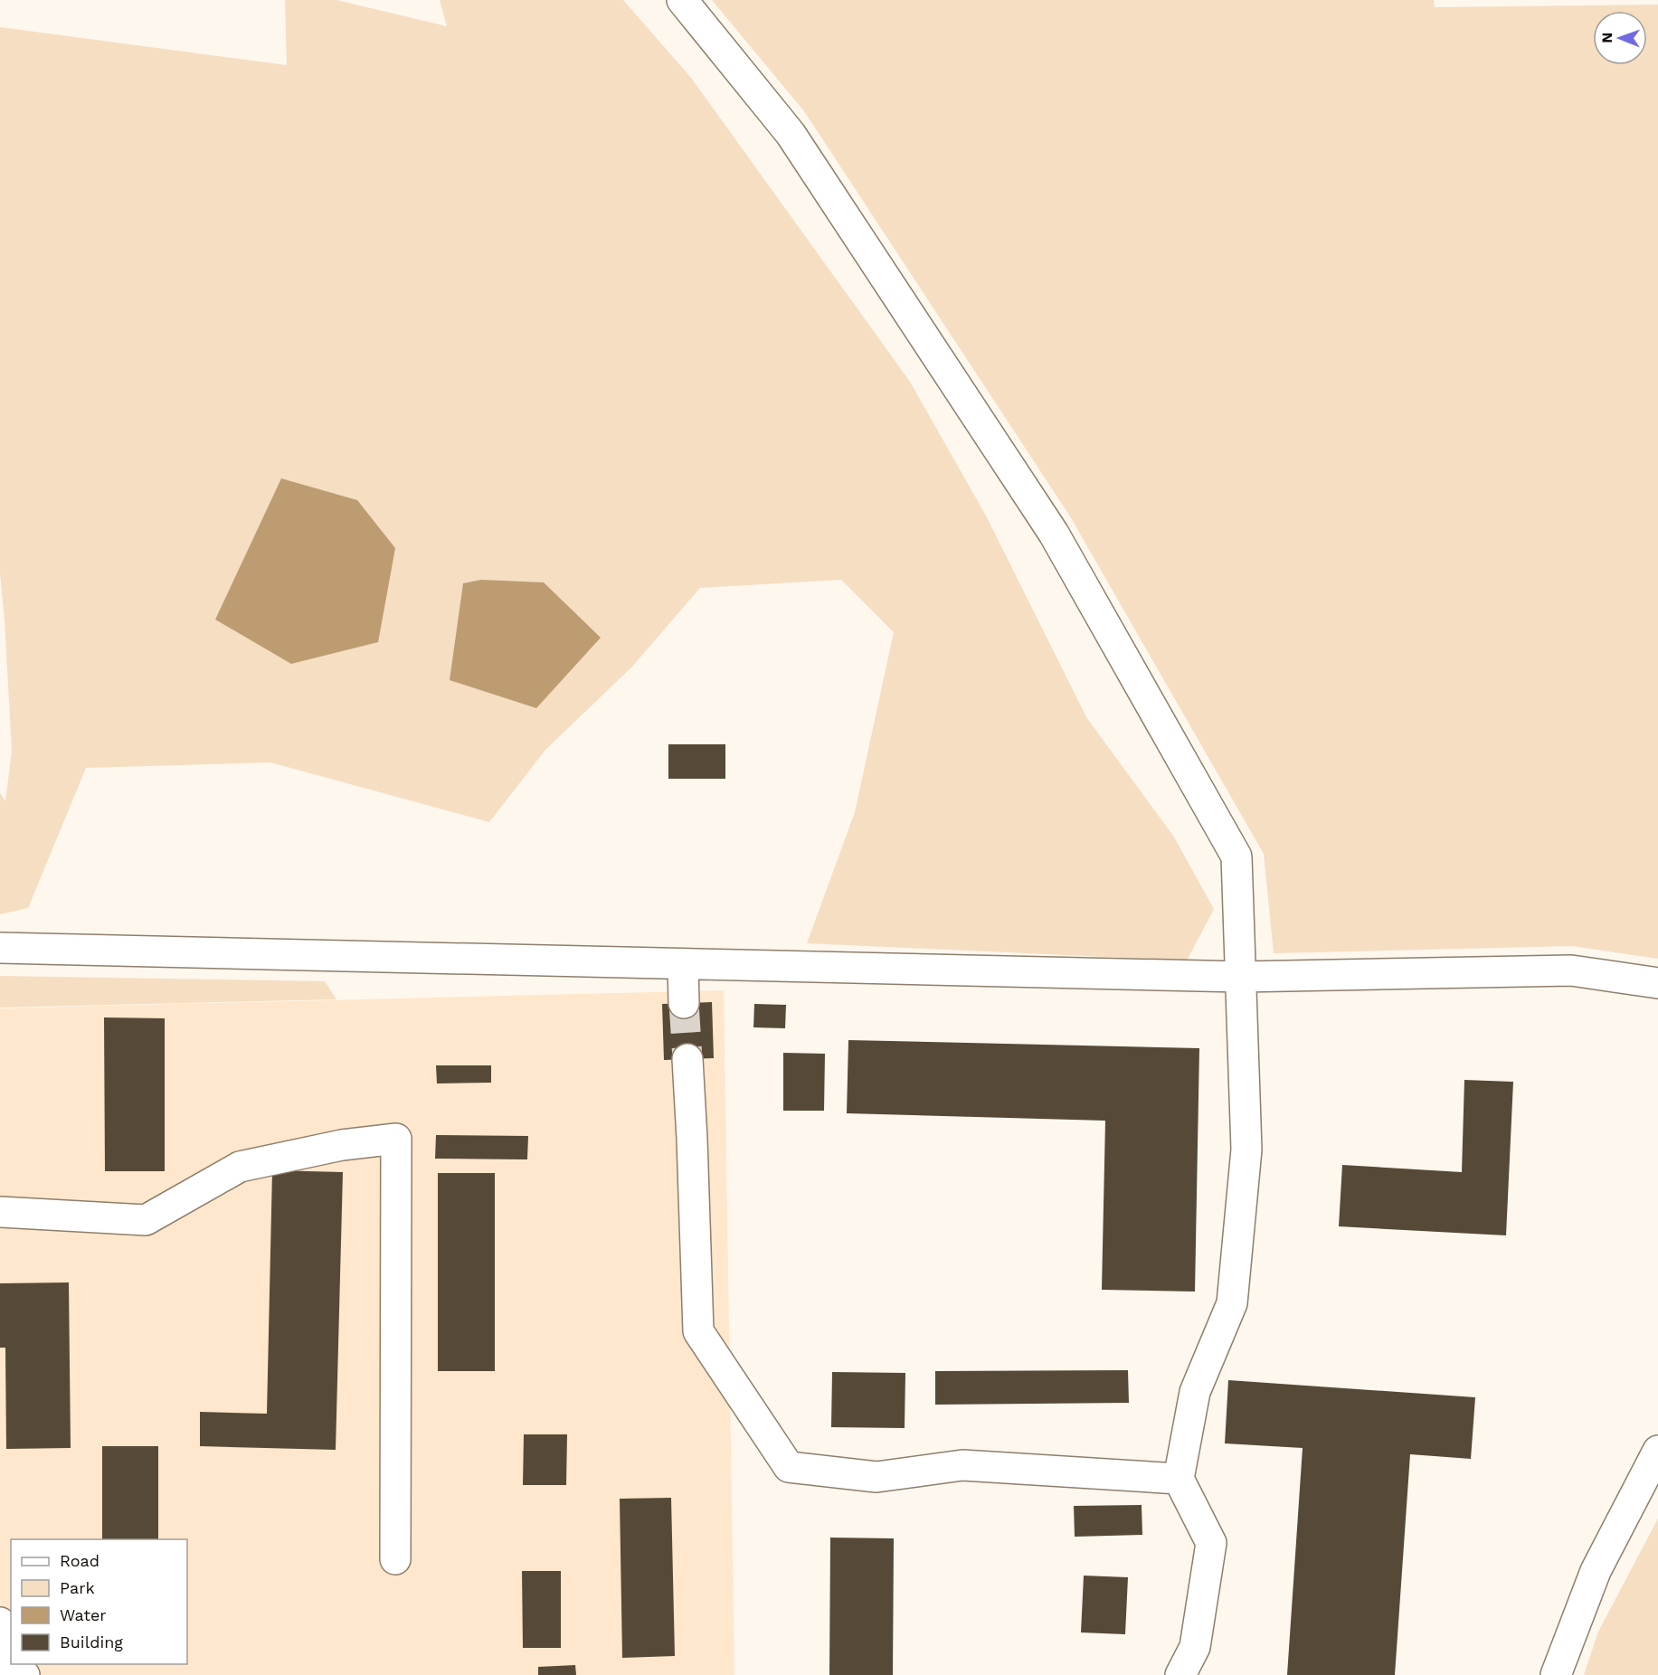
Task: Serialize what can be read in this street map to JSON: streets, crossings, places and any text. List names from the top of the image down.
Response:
{
  "legend": [
    "Road",
    "Park",
    "Water",
    "Building"
  ],
  "north": "left"
}
